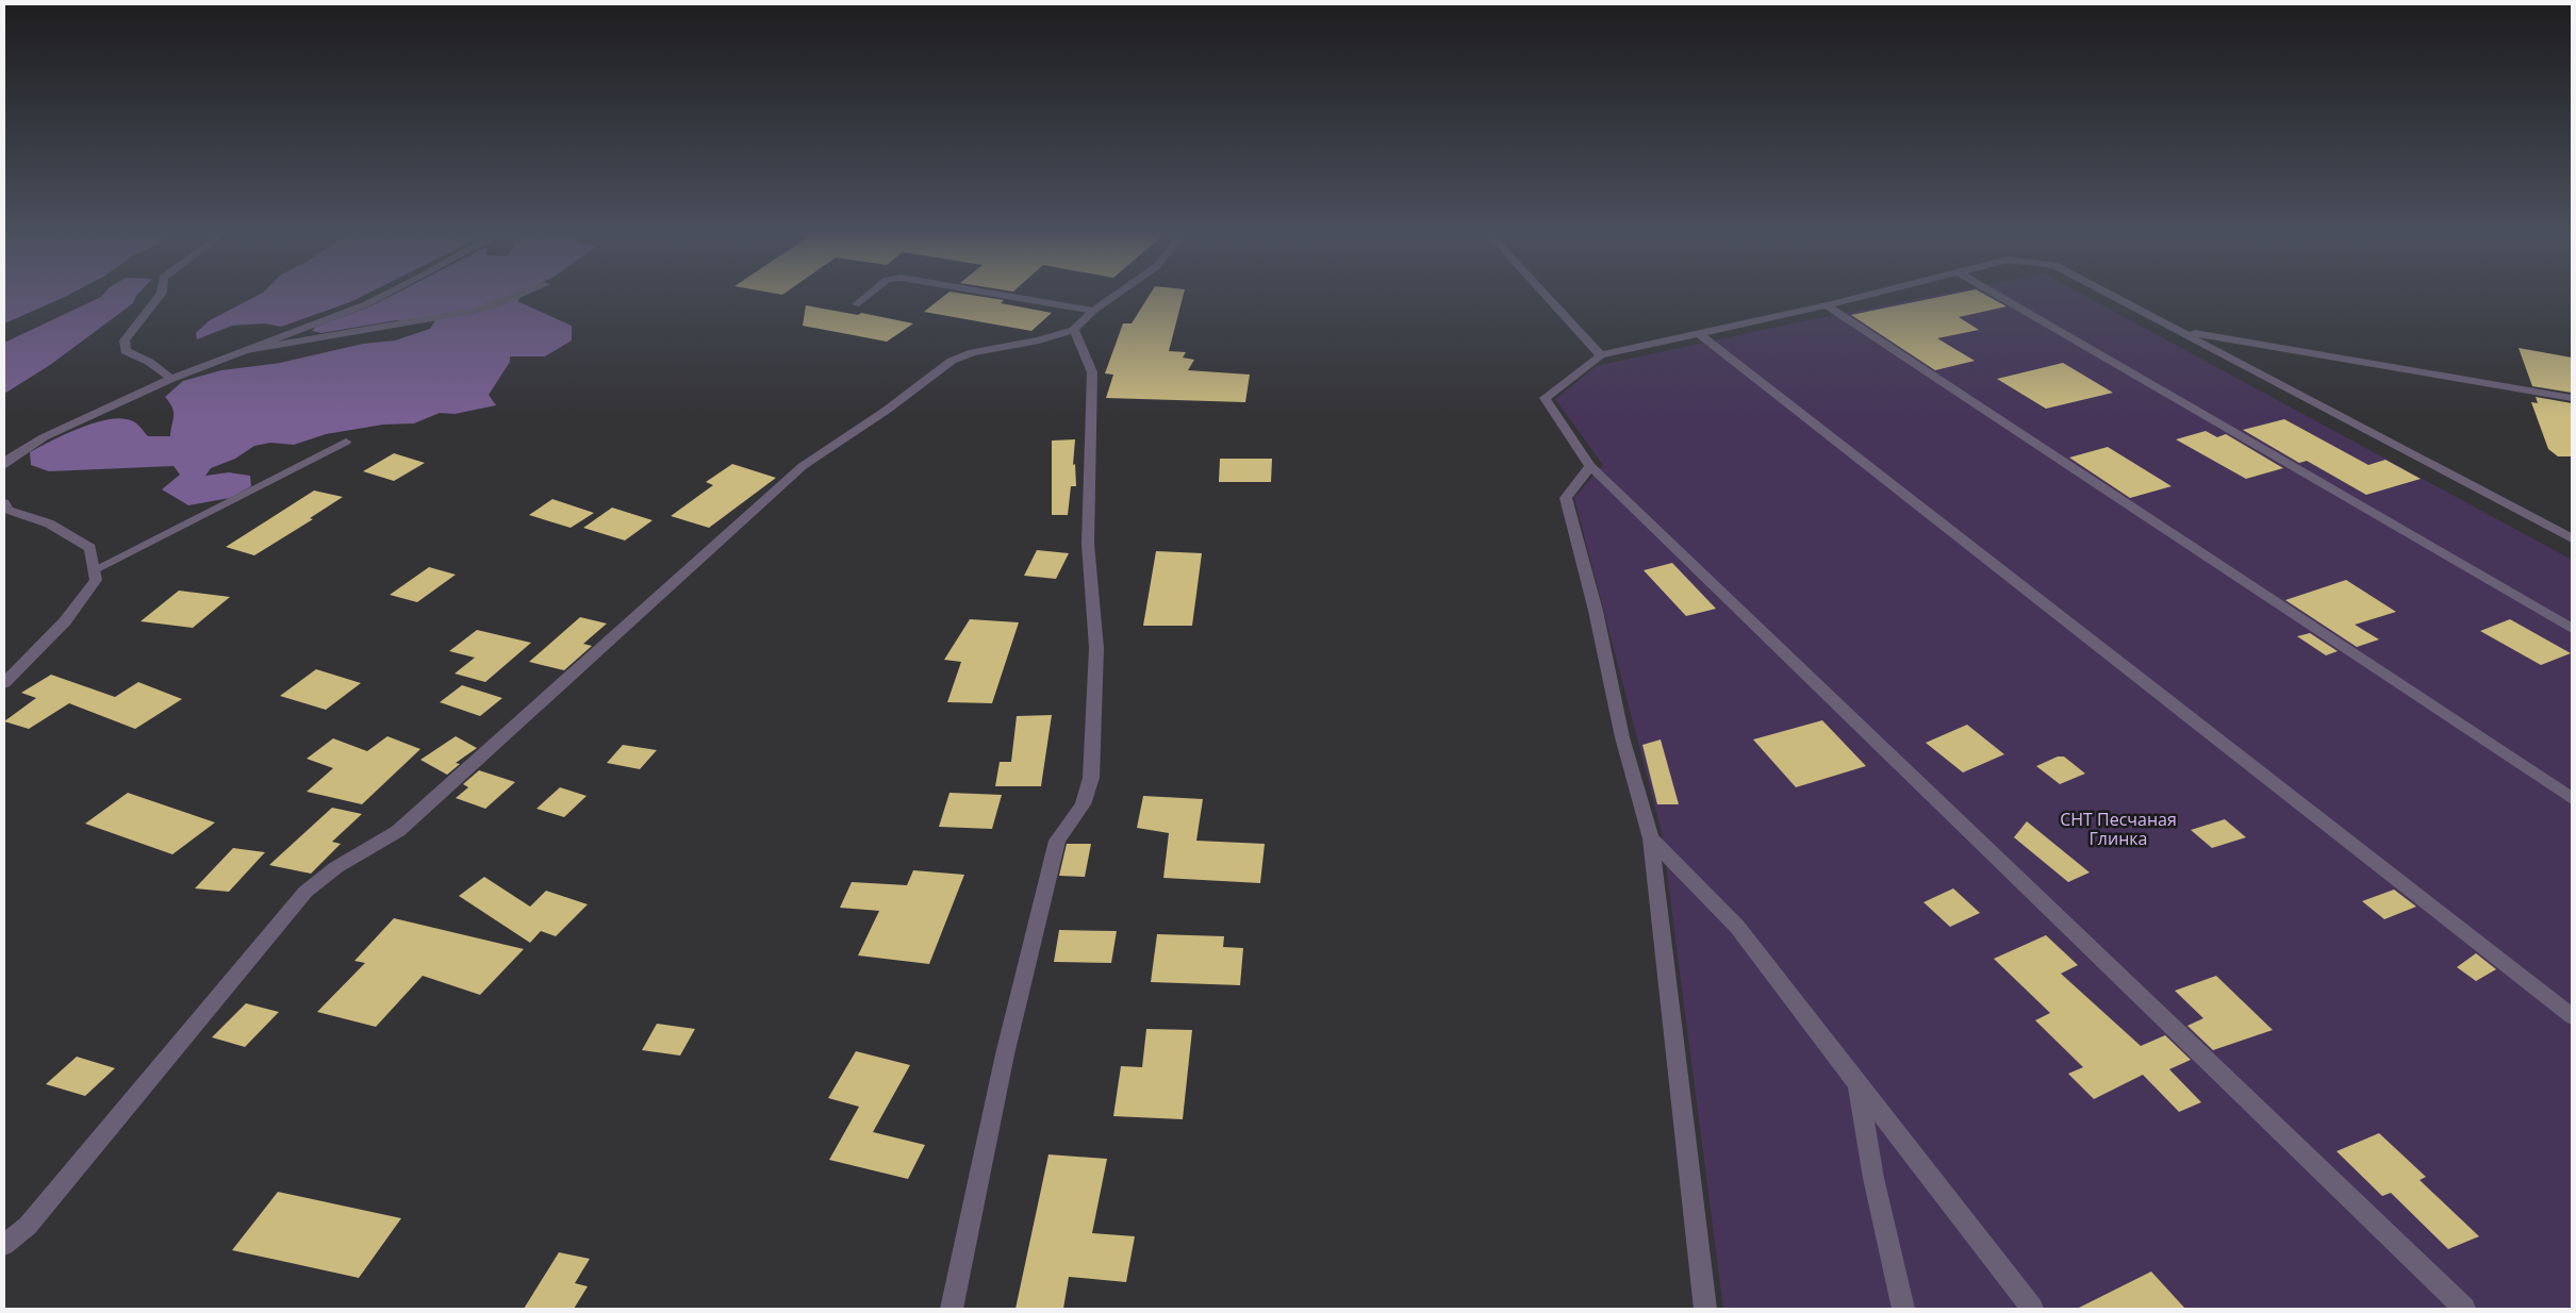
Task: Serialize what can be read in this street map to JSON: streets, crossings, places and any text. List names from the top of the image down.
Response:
{
  "parks": ["СНТ Песчаная Глинка"]
}
